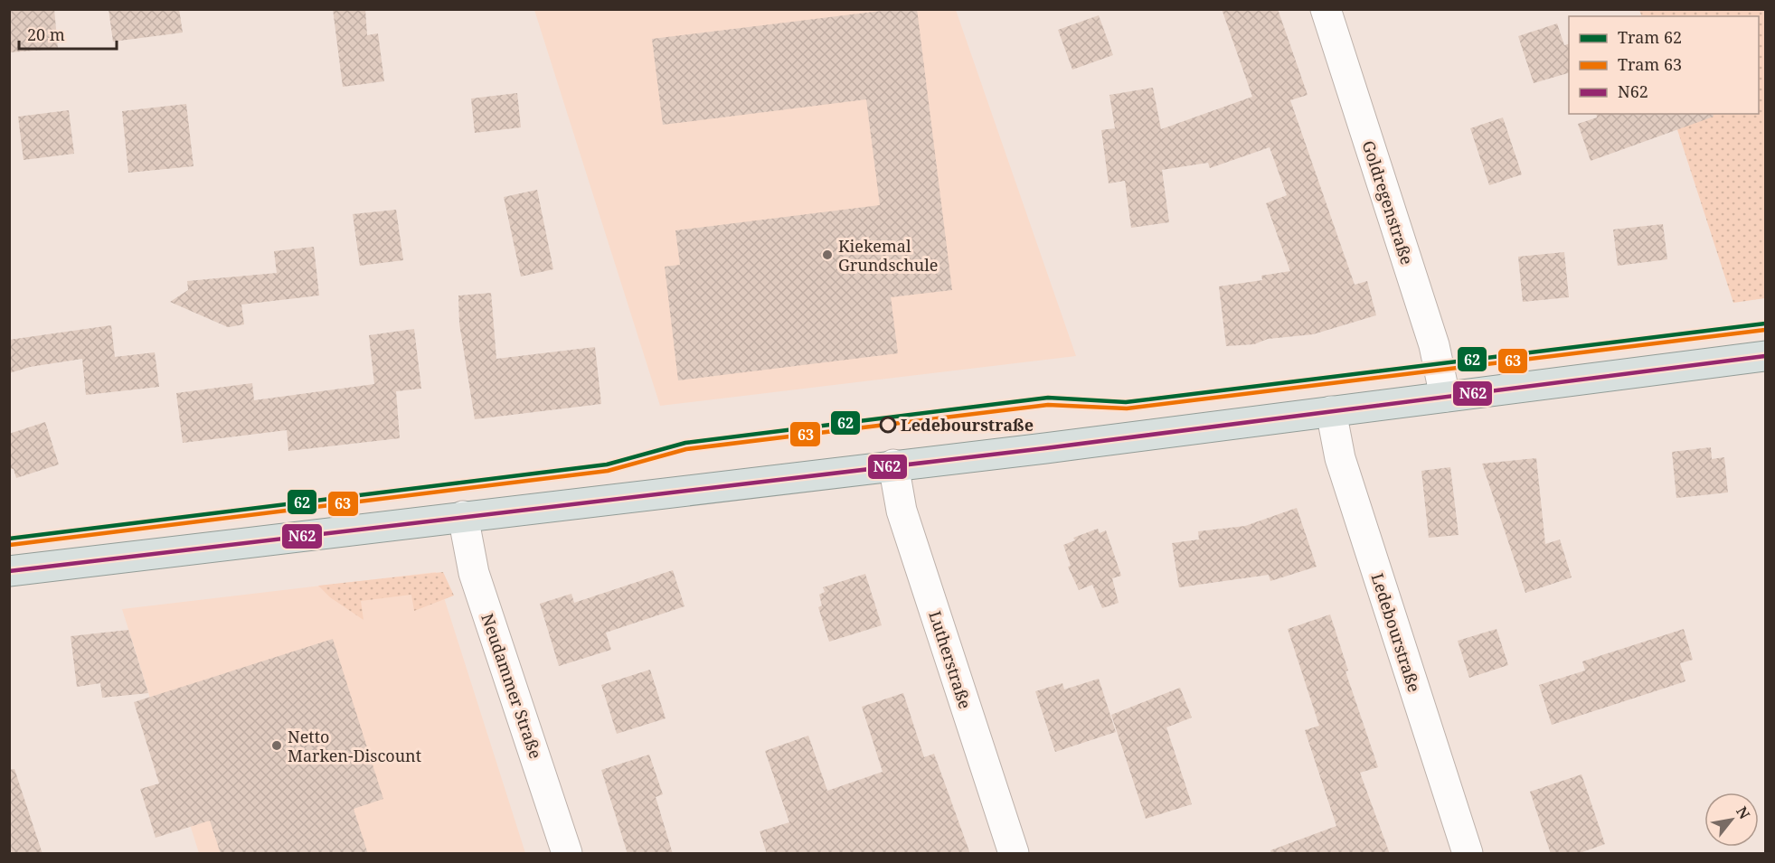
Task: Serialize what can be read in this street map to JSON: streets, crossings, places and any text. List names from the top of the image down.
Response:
{
  "streets": {
    "street": [
      "Goldregenstraße",
      "Ledebourstraße",
      "Lutherstraße",
      "Neudammer Straße"
    ]
  },
  "places": ["Kiekemal Grundschule", "Ledebourstraße", "Netto Marken-Discount"],
  "lines": ["tram line 62", "tram line 63", "transit line N62"],
  "legend": ["Tram 62", "Tram 63", "N62"],
  "scale_bar": "20 m",
  "north": "top right"
}
